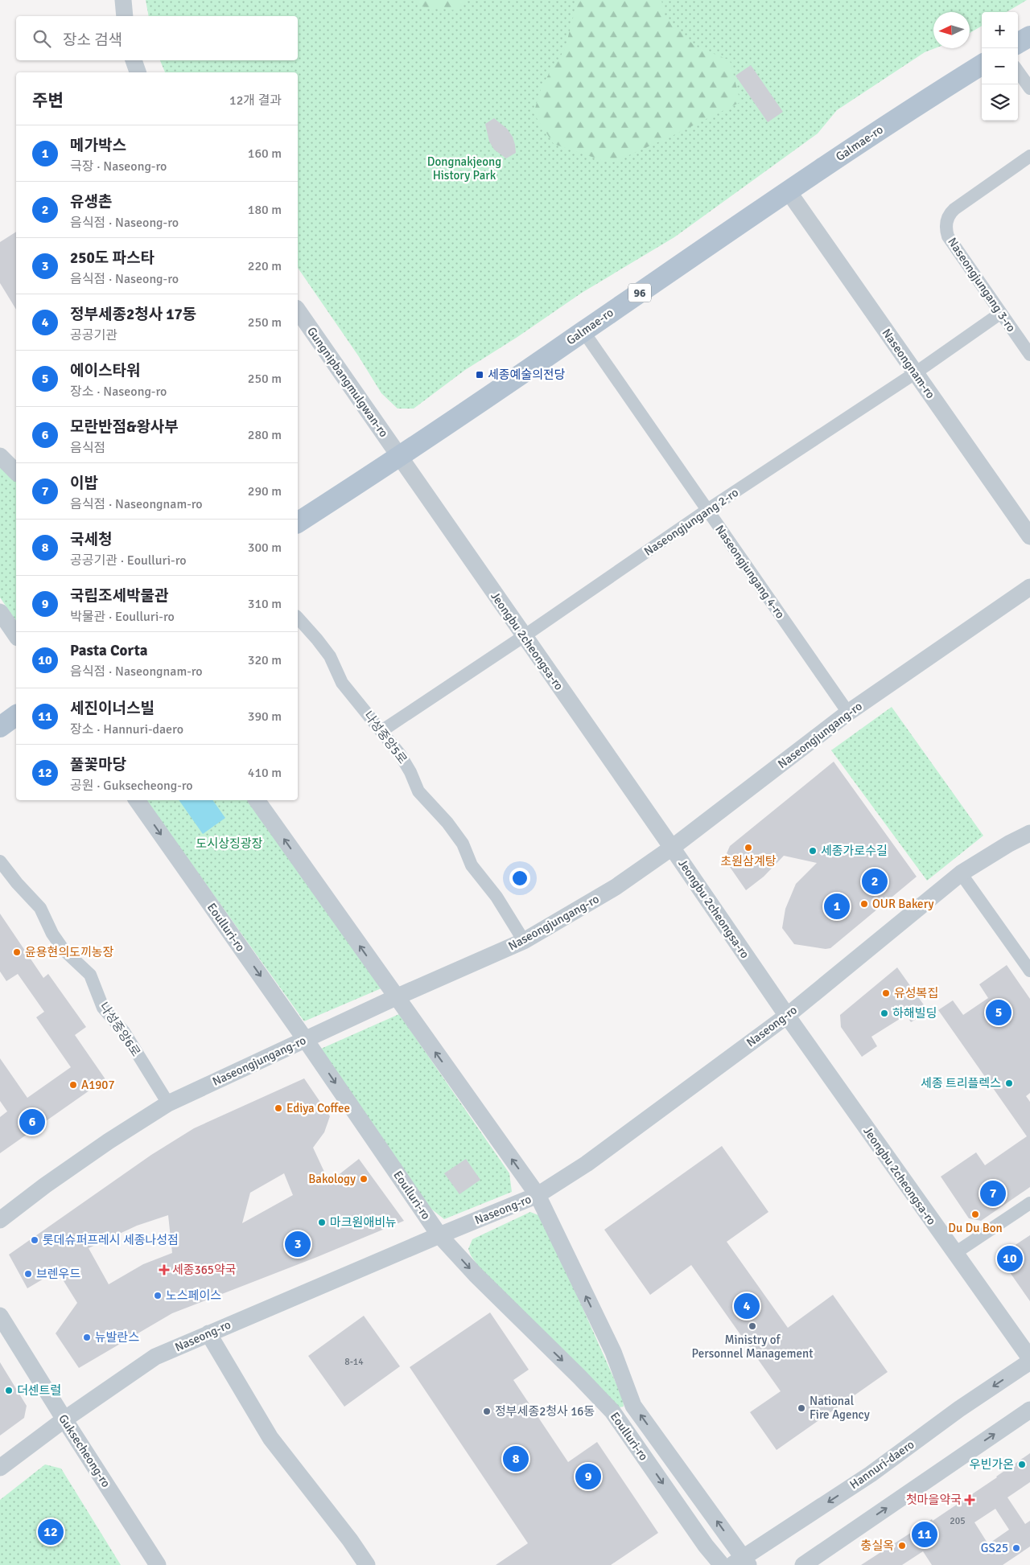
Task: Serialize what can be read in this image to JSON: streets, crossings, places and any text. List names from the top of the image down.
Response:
{
  "streets": {
    "main road": ["Galmae-ro", "96"],
    "street": [
      "Naseongjungang 3-ro",
      "Naseongnam-ro",
      "Gungnipbangmulgwan-ro",
      "Naseongjungang 2-ro",
      "Naseongjungang 4-ro",
      "Jeongbu 2cheongsa-ro",
      "Naseongjungang-ro",
      "나성중앙5로",
      "Eoulluri-ro",
      "Naseong-ro",
      "나성중앙6로",
      "Guksecheong-ro",
      "Hannuri-daero"
    ]
  },
  "crossings": [
    ["Galmae-ro", "Naseongnam-ro"],
    ["Galmae-ro", "Gungnipbangmulgwan-ro"],
    ["Galmae-ro", "Naseongjungang 4-ro"],
    ["Galmae-ro", "Jeongbu 2cheongsa-ro"],
    ["Naseongjungang 3-ro", "Naseongjungang 2-ro"],
    ["Naseongnam-ro", "Naseongjungang 2-ro"],
    ["Gungnipbangmulgwan-ro", "Jeongbu 2cheongsa-ro"],
    ["Naseongjungang 2-ro", "Naseongjungang 4-ro"],
    ["Naseongjungang 2-ro", "Jeongbu 2cheongsa-ro"],
    ["Naseongjungang 2-ro", "나성중앙5로"],
    ["Naseongjungang 4-ro", "Naseongjungang-ro"],
    ["Jeongbu 2cheongsa-ro", "Naseongjungang-ro"],
    ["Jeongbu 2cheongsa-ro", "Naseong-ro"],
    ["Jeongbu 2cheongsa-ro", "Hannuri-daero"],
    ["Naseongjungang-ro", "나성중앙5로"],
    ["Naseongjungang-ro", "Eoulluri-ro"],
    ["Naseongjungang-ro", "나성중앙6로"],
    ["Eoulluri-ro", "Naseong-ro"],
    ["Eoulluri-ro", "Hannuri-daero"],
    ["Naseong-ro", "Guksecheong-ro"]
  ],
  "parks": ["Dongnakjeong History Park", "도시상징광장"],
  "places": {
    "transit": ["세종예술의전당"],
    "other": [
      "초원삼계탕",
      "세종가로수길",
      "OUR Bakery",
      "윤용현의도끼농장",
      "유성복집",
      "하해빌딩",
      "세종 트리플렉스",
      "A1907",
      "Ediya Coffee",
      "Bakology",
      "Du Du Bon",
      "마크원애비뉴",
      "롯데슈퍼프레시 세종나성점",
      "브렌우드",
      "노스페이스",
      "Ministry of Personnel Management",
      "뉴발란스",
      "더센트럴",
      "National Fire Agency",
      "정부세종2청사 16동",
      "우빈가온",
      "충실옥",
      "GS25"
    ],
    "health": ["세종365약국", "첫마을약국"]
  },
  "house_numbers": ["8-14", "205"],
  "north": "left",
  "page": {
    "map_buttons": ["+", "−"],
    "search": "장소 검색",
    "heading": ["주변", "12개 결과"],
    "list": [
      {
        "mark": "1",
        "name": "메가박스",
        "note": "극장 · Naseong-ro",
        "value": "160 m"
      },
      {
        "mark": "2",
        "name": "유생촌",
        "note": "음식점 · Naseong-ro",
        "value": "180 m"
      },
      {
        "mark": "3",
        "name": "250도 파스타",
        "note": "음식점 · Naseong-ro",
        "value": "220 m"
      },
      {
        "mark": "4",
        "name": "정부세종2청사 17동",
        "note": "공공기관",
        "value": "250 m"
      },
      {
        "mark": "5",
        "name": "에이스타워",
        "note": "장소 · Naseong-ro",
        "value": "250 m"
      },
      {
        "mark": "6",
        "name": "모란반점&왕사부",
        "note": "음식점",
        "value": "280 m"
      },
      {
        "mark": "7",
        "name": "이밥",
        "note": "음식점 · Naseongnam-ro",
        "value": "290 m"
      },
      {
        "mark": "8",
        "name": "국세청",
        "note": "공공기관 · Eoulluri-ro",
        "value": "300 m"
      },
      {
        "mark": "9",
        "name": "국립조세박물관",
        "note": "박물관 · Eoulluri-ro",
        "value": "310 m"
      },
      {
        "mark": "10",
        "name": "Pasta Corta",
        "note": "음식점 · Naseongnam-ro",
        "value": "320 m"
      },
      {
        "mark": "11",
        "name": "세진이너스빌",
        "note": "장소 · Hannuri-daero",
        "value": "390 m"
      },
      {
        "mark": "12",
        "name": "풀꽃마당",
        "note": "공원 · Guksecheong-ro",
        "value": "410 m"
      }
    ],
    "pins": [
      "2",
      "1",
      "5",
      "6",
      "7",
      "3",
      "10",
      "4",
      "8",
      "9",
      "12",
      "11"
    ]
  }
}
